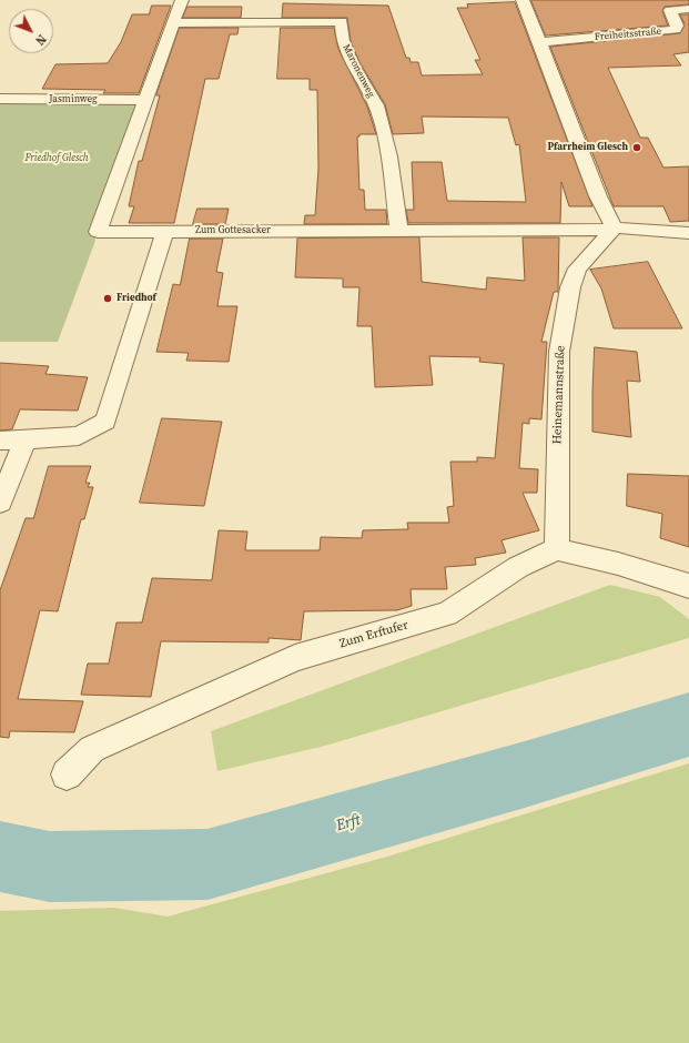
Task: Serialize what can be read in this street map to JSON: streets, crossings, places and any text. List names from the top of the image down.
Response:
{
  "streets": {
    "street": [
      "Freiheitsstraße",
      "Maronenweg",
      "Jasminweg",
      "Zum Gottesacker",
      "Heinemannstraße",
      "Zum Erftufer"
    ]
  },
  "crossings": [
    ["Maronenweg", "Zum Gottesacker"],
    ["Jasminweg", "Zum Gottesacker"],
    ["Zum Gottesacker", "Heinemannstraße"],
    ["Heinemannstraße", "Zum Erftufer"]
  ],
  "water": ["Erft"],
  "parks": ["Friedhof Glesch"],
  "places": ["Pfarrheim Glesch", "Friedhof"],
  "north": "bottom right"
}
